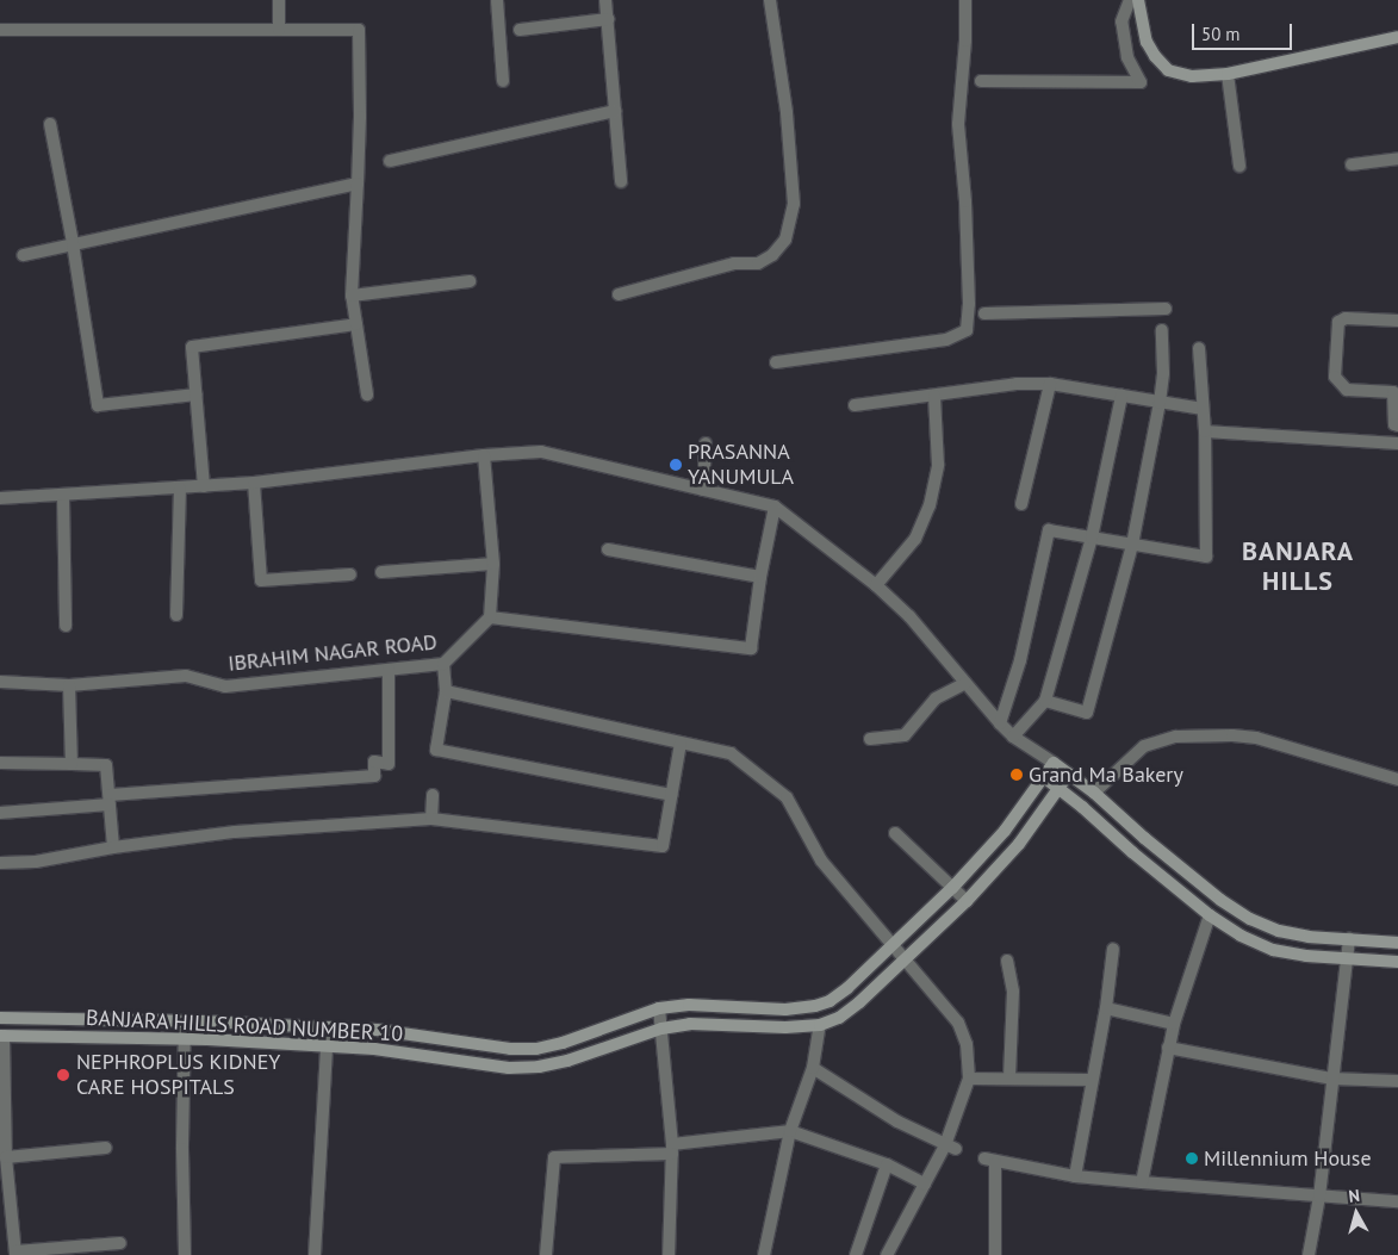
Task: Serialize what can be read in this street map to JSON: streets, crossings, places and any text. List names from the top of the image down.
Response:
{
  "streets": {
    "main road": ["BANJARA HILLS ROAD NUMBER 10"],
    "street": ["IBRAHIM NAGAR ROAD"]
  },
  "districts": ["BANJARA HILLS"],
  "places": [
    "PRASANNA YANUMULA",
    "Grand Ma Bakery",
    "NEPHROPLUS KIDNEY CARE HOSPITALS",
    "Millennium House"
  ],
  "scale_bar": "50 m",
  "north": "top"
}
